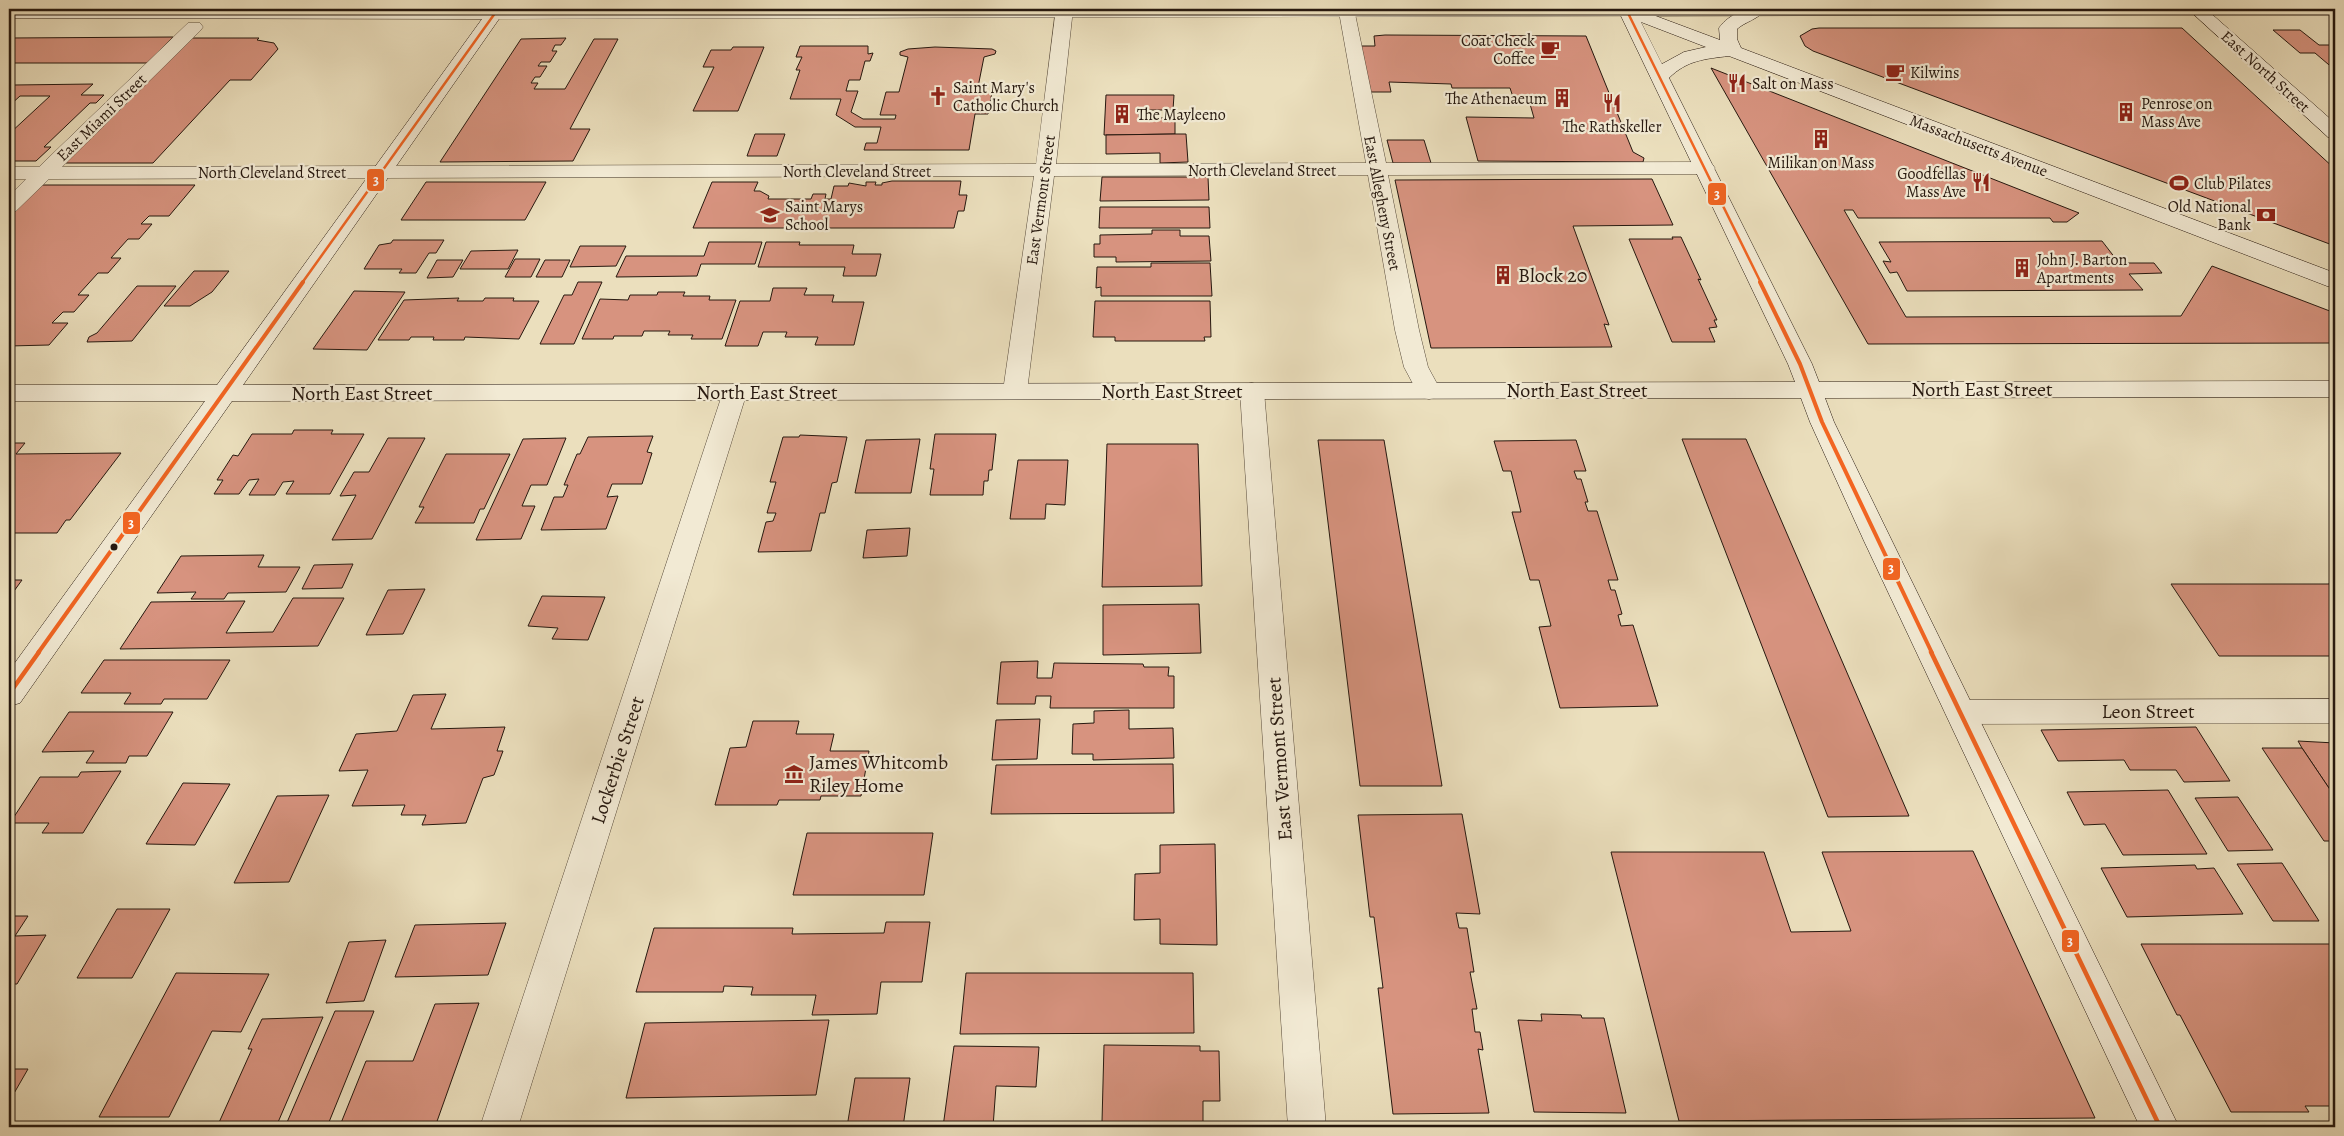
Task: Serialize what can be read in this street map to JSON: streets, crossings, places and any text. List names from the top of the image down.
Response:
{
  "streets": {
    "main road": [
      "East North Street",
      "East Miami Street",
      "Massachusetts Avenue",
      "North Cleveland Street",
      "East Vermont Street",
      "East Allegheny Street",
      "North East Street",
      "Leon Street",
      "Lockerbie Street"
    ]
  },
  "crossings": [
    ["East Miami Street", "North Cleveland Street"],
    ["North Cleveland Street", "East Vermont Street"],
    ["North Cleveland Street", "East Allegheny Street"],
    ["East Vermont Street", "North East Street"],
    ["East Allegheny Street", "North East Street"],
    ["North East Street", "Lockerbie Street"]
  ],
  "places": {
    "cafe": ["Coat Check Coffee", "Kilwins"],
    "restaurant": ["Salt on Mass", "The Rathskeller", "Goodfellas Mass Ave"],
    "church": ["Saint Mary's Catholic Church"],
    "building": [
      "The Athenaeum",
      "Penrose on Mass Ave",
      "The Mayleeno",
      "Milikan on Mass",
      "John J. Barton Apartments",
      "Block 20"
    ],
    "sports": ["Club Pilates"],
    "school or university": ["Saint Marys School"],
    "bank": ["Old National Bank"],
    "museum": ["James Whitcomb Riley Home"]
  },
  "lines": ["transit line 3"]
}
